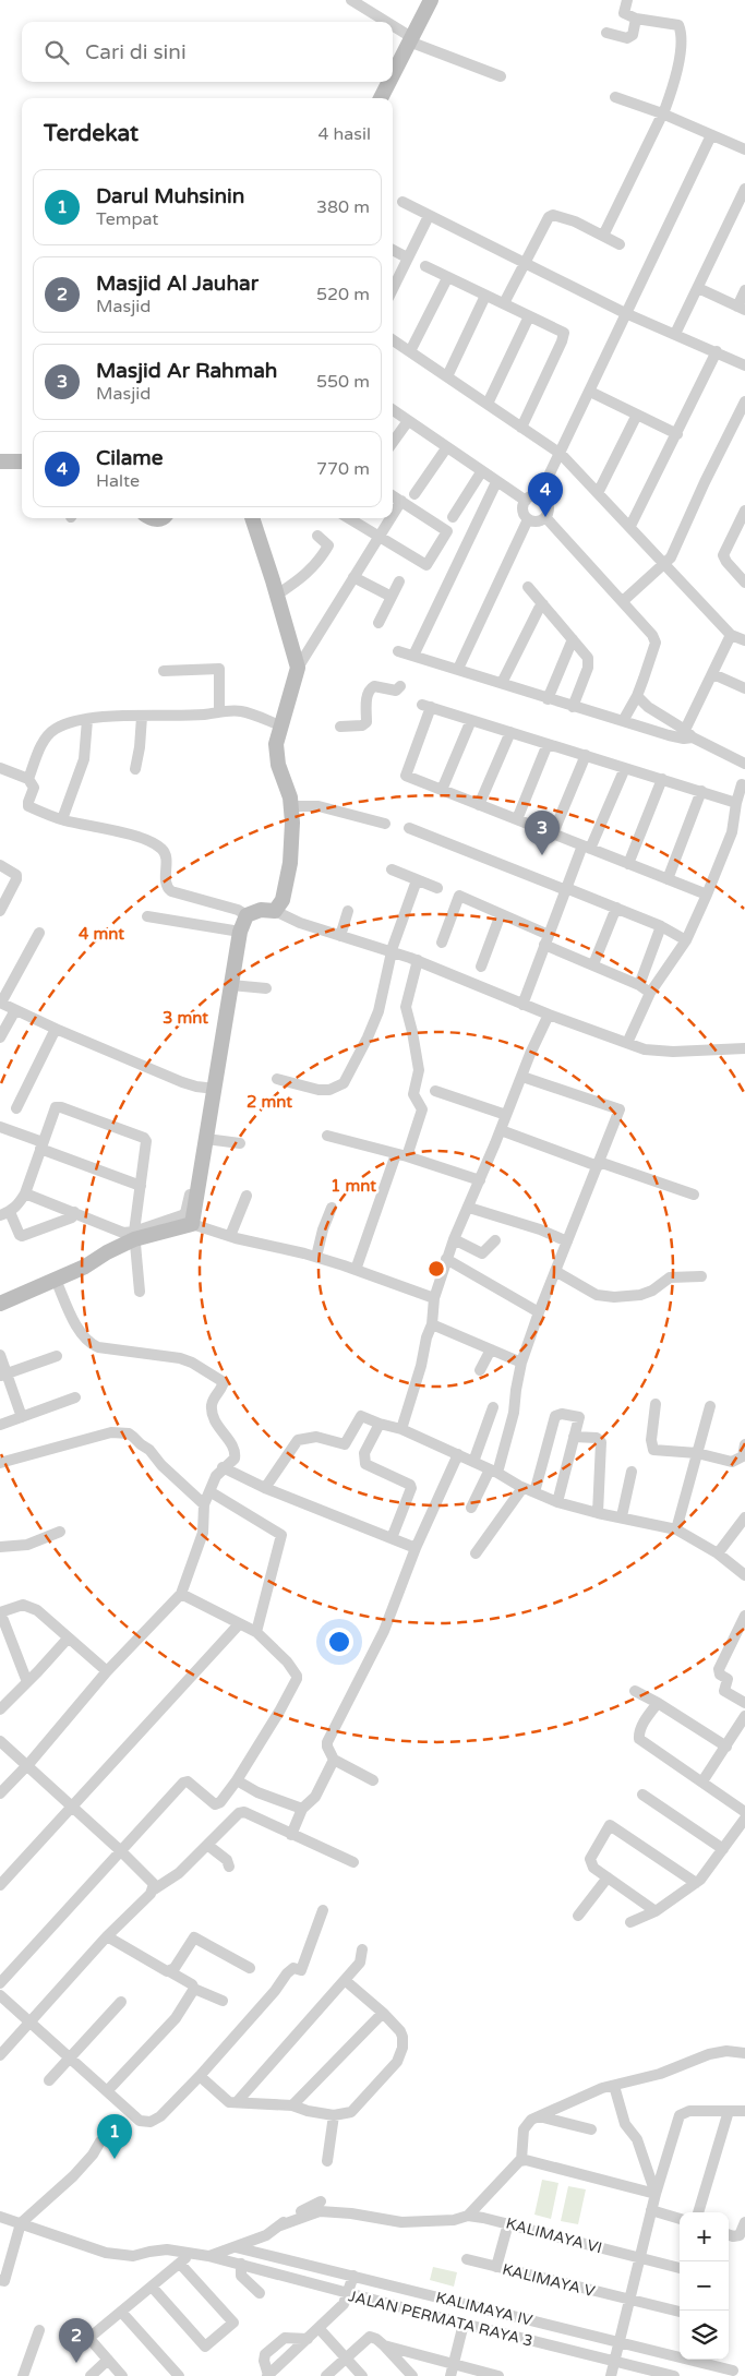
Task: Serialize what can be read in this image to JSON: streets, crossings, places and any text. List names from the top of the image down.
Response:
{
  "streets": {
    "street": [
      "KALIMAYA VI",
      "KALIMAYA V",
      "KALIMAYA IV",
      "JALAN PERMATA RAYA 3"
    ]
  },
  "page": {
    "search": "Cari di sini",
    "heading": ["Terdekat", "4 hasil"],
    "list": [
      {
        "mark": "1",
        "name": "Darul Muhsinin",
        "note": "Tempat",
        "value": "380 m"
      },
      {
        "mark": "2",
        "name": "Masjid Al Jauhar",
        "note": "Masjid",
        "value": "520 m"
      },
      {
        "mark": "3",
        "name": "Masjid Ar Rahmah",
        "note": "Masjid",
        "value": "550 m"
      },
      {
        "mark": "4",
        "name": "Cilame",
        "note": "Halte",
        "value": "770 m"
      }
    ],
    "pins": [
      "4",
      "3",
      "1",
      "2"
    ],
    "map_buttons": ["+", "−"]
  },
  "rings": [
    "4 mnt",
    "3 mnt",
    "2 mnt",
    "1 mnt"
  ]
}
